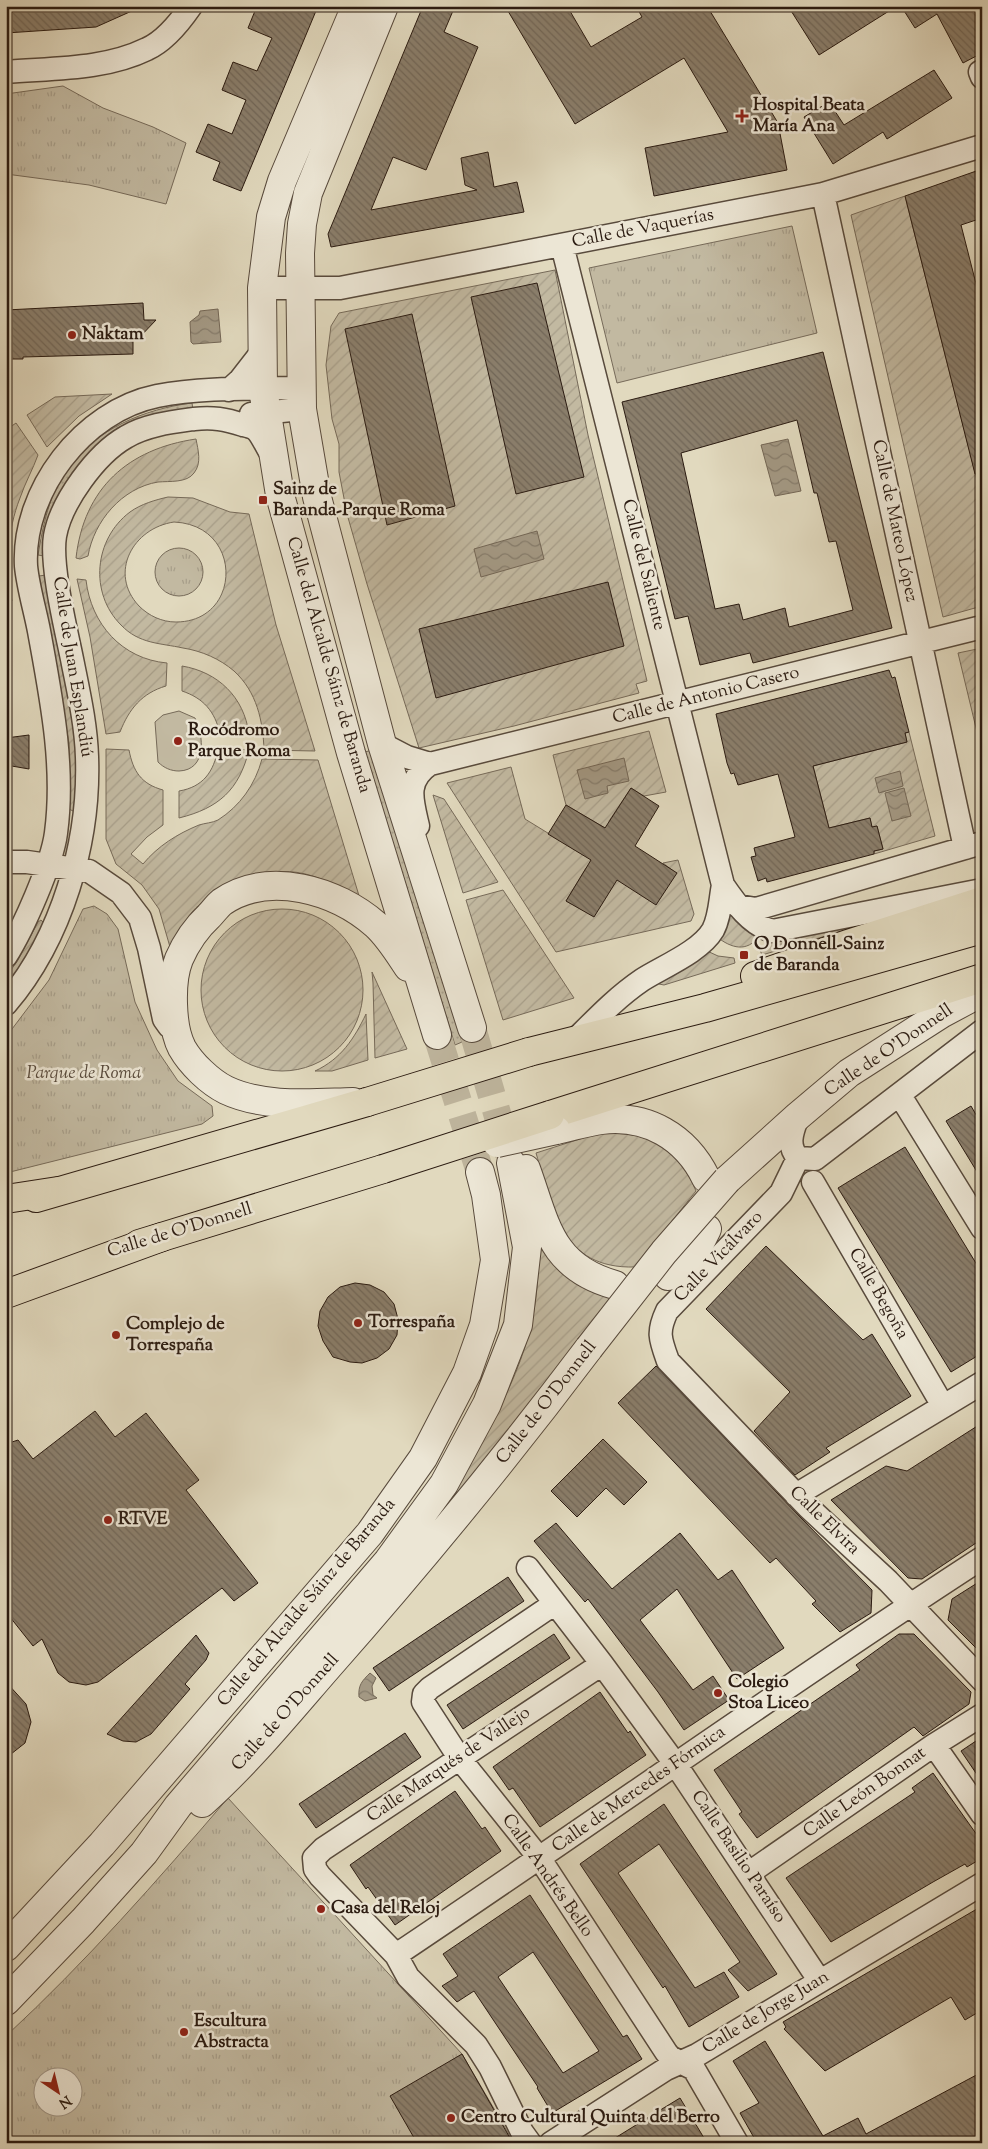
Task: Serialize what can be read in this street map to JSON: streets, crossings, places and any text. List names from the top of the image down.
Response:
{
  "streets": {
    "main road": ["Calle de O'Donnell"],
    "street": [
      "Calle de Vaquerías",
      "Calle de Mateo López",
      "Calle del Saliente",
      "Calle del Alcalde Sáinz de Baranda",
      "Calle de Juan Esplandiú",
      "Calle de Antonio Casero",
      "Calle Vicálvaro",
      "Calle Begoña",
      "Calle Elvira",
      "Calle Marqués de Vallejo",
      "Calle de Mercedes Fórmica",
      "Calle León Bonnat",
      "Calle Basilio Paraíso",
      "Calle Andrés Bello",
      "Calle de Jorge Juan"
    ]
  },
  "crossings": [
    ["Calle de Vaquerías", "Calle de Mateo López"],
    ["Calle de Vaquerías", "Calle del Saliente"],
    ["Calle de Vaquerías", "Calle del Alcalde Sáinz de Baranda"],
    ["Calle de Mateo López", "Calle de Antonio Casero"],
    ["Calle del Saliente", "Calle de Antonio Casero"],
    ["Calle del Alcalde Sáinz de Baranda", "Calle de Juan Esplandiú"],
    ["Calle del Alcalde Sáinz de Baranda", "Calle de O'Donnell"],
    ["Calle Vicálvaro", "Calle Elvira"],
    ["Calle Elvira", "Calle de Mercedes Fórmica"],
    ["Calle Marqués de Vallejo", "Calle de Mercedes Fórmica"],
    ["Calle Marqués de Vallejo", "Calle Basilio Paraíso"],
    ["Calle Marqués de Vallejo", "Calle Andrés Bello"],
    ["Calle de Mercedes Fórmica", "Calle Basilio Paraíso"],
    ["Calle de Mercedes Fórmica", "Calle Andrés Bello"],
    ["Calle León Bonnat", "Calle Basilio Paraíso"],
    ["Calle Basilio Paraíso", "Calle Andrés Bello"],
    ["Calle Basilio Paraíso", "Calle de Jorge Juan"],
    ["Calle Andrés Bello", "Calle de Jorge Juan"]
  ],
  "parks": ["Parque de Roma"],
  "places": {
    "health": ["Hospital Beata María Ana"],
    "other": [
      "Naktam",
      "Rocódromo Parque Roma",
      "Torrespaña",
      "Complejo de Torrespaña",
      "RTVE",
      "Colegio Stoa Liceo",
      "Casa del Reloj",
      "Escultura Abstracta",
      "Centro Cultural Quinta del Berro"
    ],
    "transit": ["Sainz de Baranda-Parque Roma", "O Donnell-Sainz de Baranda"]
  },
  "north": "bottom right"
}
